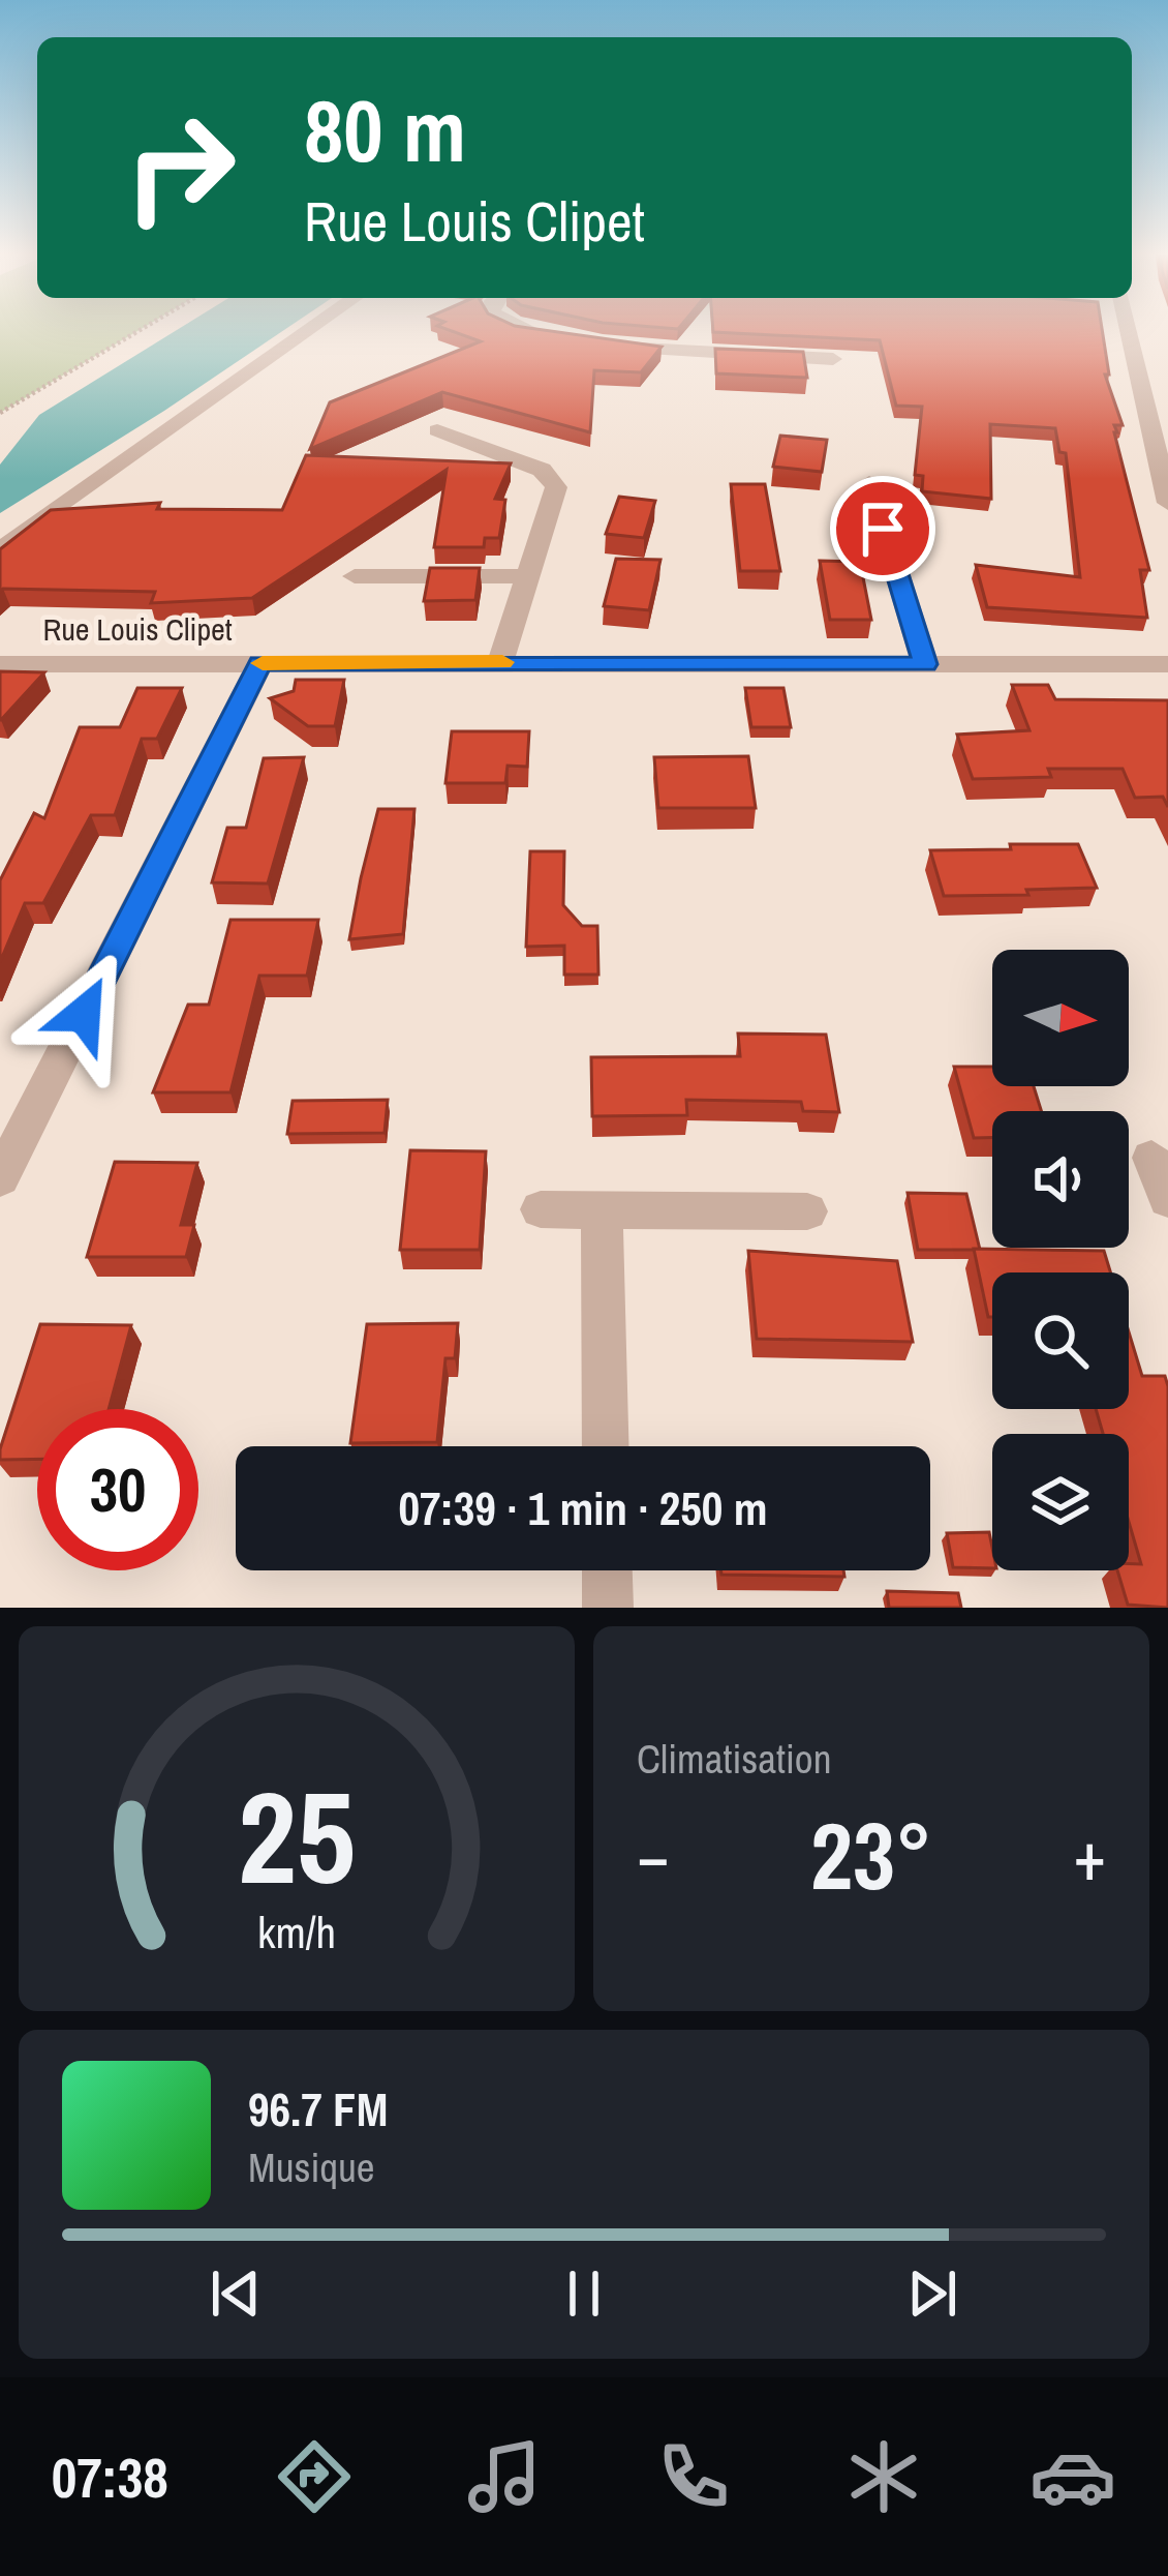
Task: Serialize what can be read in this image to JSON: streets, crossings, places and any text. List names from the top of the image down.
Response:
{
  "streets": {
    "street": ["Rue Louis Clipet"]
  },
  "north": "right",
  "page": {
    "turn": ["80 m", "Rue Louis Clipet"],
    "limit": "30",
    "trip": "07:39 · 1 min · 250 m",
    "tile": "Climatisation",
    "heat": ["−", "23°", "+"],
    "song": ["96.7 FM", "Musique"],
    "tabs": "07:38",
    "gauge": ["25", "km/h"]
  }
}
